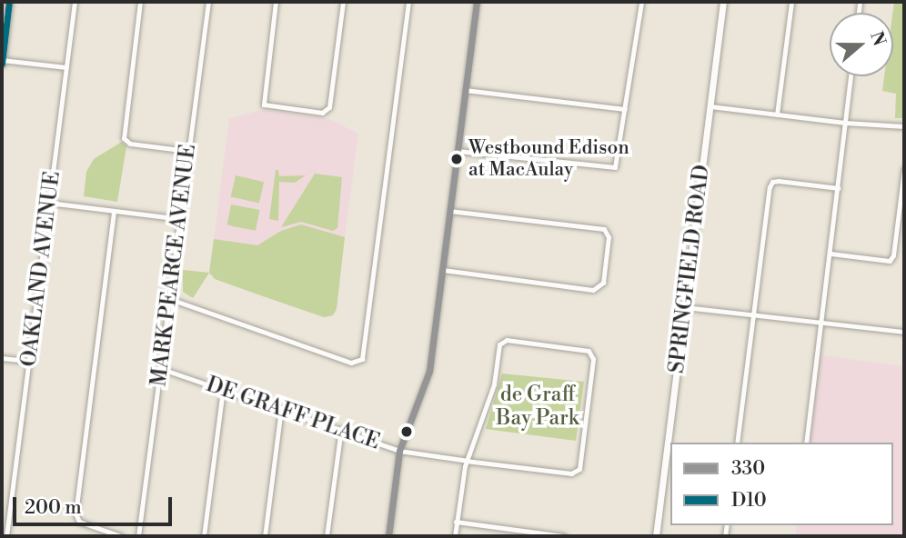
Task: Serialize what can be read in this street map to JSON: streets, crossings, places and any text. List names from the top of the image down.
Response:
{
  "streets": {
    "street": [
      "MARK PEARCE AVENUE",
      "OAKLAND AVENUE",
      "SPRINGFIELD ROAD",
      "DE GRAFF PLACE"
    ]
  },
  "crossings": [
    ["MARK PEARCE AVENUE", "DE GRAFF PLACE"]
  ],
  "parks": ["de Graff Bay Park"],
  "places": ["Westbound Edison at MacAulay"],
  "lines": ["transit line 330", "transit line D10"],
  "legend": ["330", "D10"],
  "scale_bar": "200 m",
  "north": "right"
}
